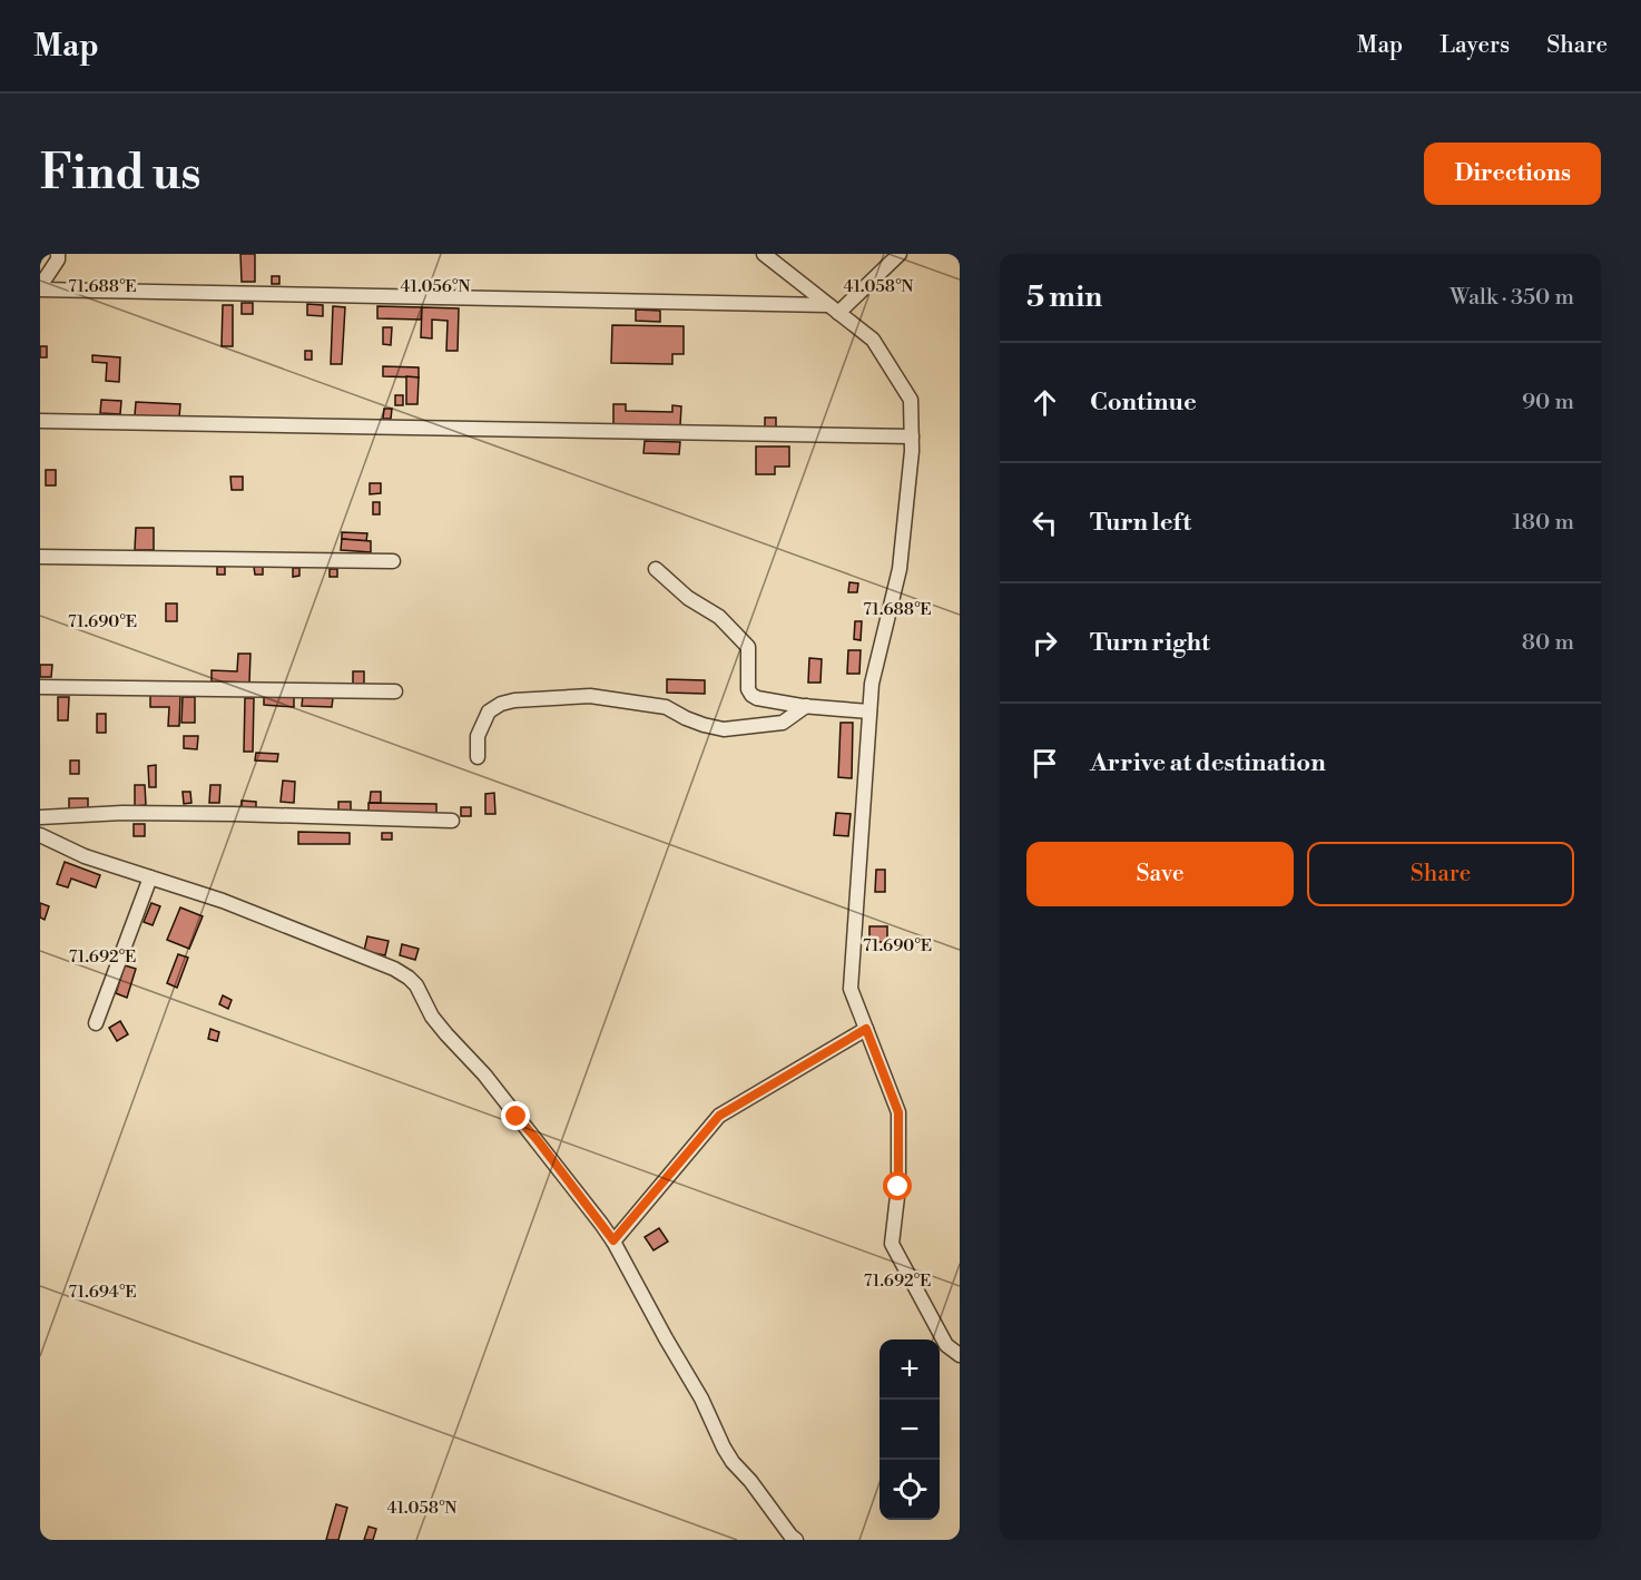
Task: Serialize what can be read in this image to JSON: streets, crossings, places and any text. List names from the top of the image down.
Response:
{
  "page": {
    "header": "Map",
    "nav": ["Map", "Layers", "Share"],
    "buttons": [
      "Directions",
      ["Save", "Share"]
    ],
    "title": "Find us",
    "heading": ["5 min", "Walk · 350 m"],
    "list": [
      ["Continue", "90 m"],
      ["Turn left", "180 m"],
      ["Turn right", "80 m"],
      "Arrive at destination"
    ],
    "map_buttons": ["+", "−"]
  },
  "coordinates": [
    "71.688°E",
    "41.056°N",
    "41.058°N",
    "71.690°E",
    "71.692°E",
    "71.694°E"
  ]
}
